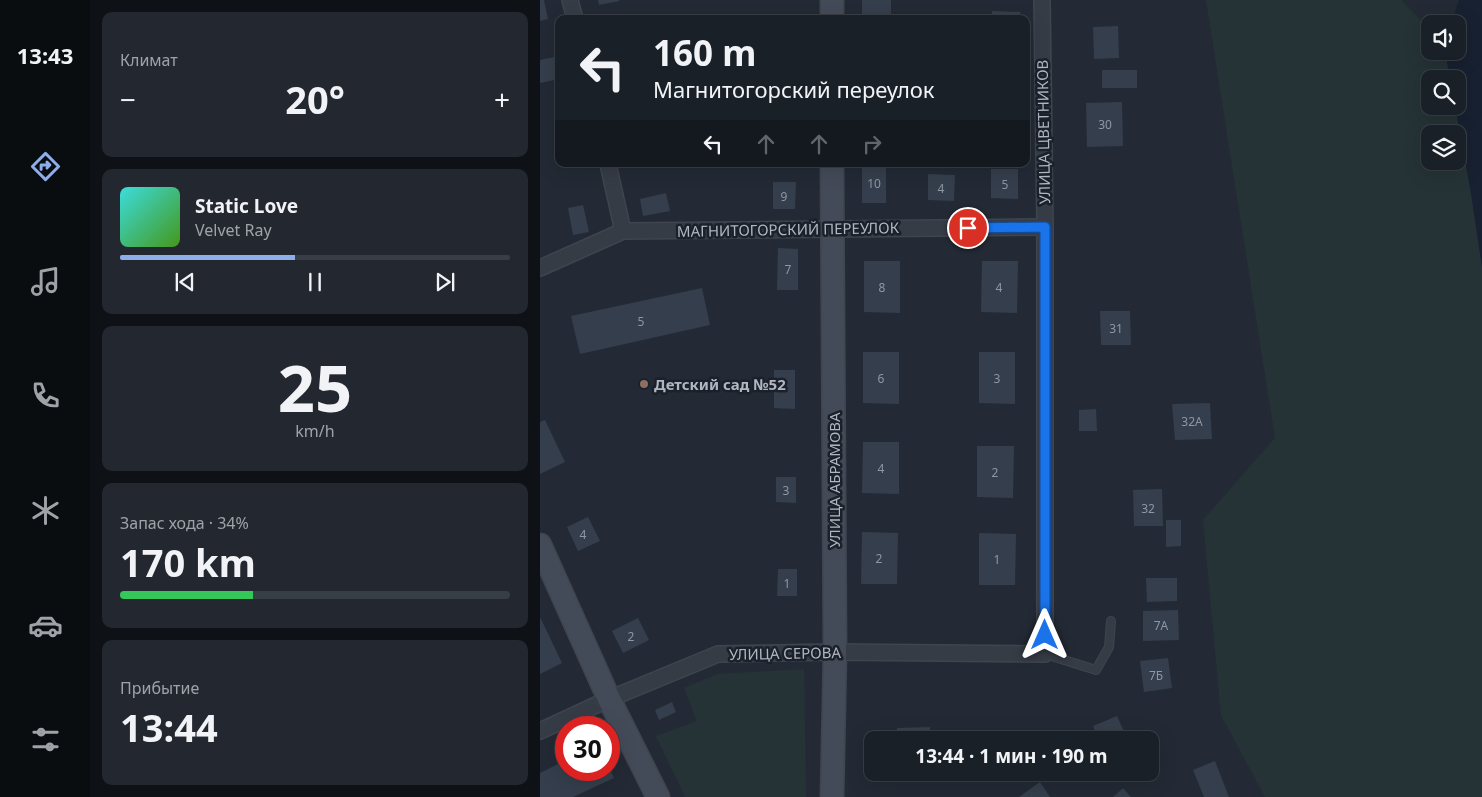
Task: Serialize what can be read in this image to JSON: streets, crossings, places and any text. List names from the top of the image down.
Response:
{
  "streets": {
    "street": [
      "УЛИЦА ЦВЕТНИКОВ",
      "МАГНИТОГОРСКИЙ ПЕРЕУЛОК",
      "УЛИЦА АБРАМОВА",
      "УЛИЦА СЕРОВА"
    ]
  },
  "crossings": [
    ["УЛИЦА ЦВЕТНИКОВ", "МАГНИТОГОРСКИЙ ПЕРЕУЛОК"],
    ["УЛИЦА ЦВЕТНИКОВ", "УЛИЦА СЕРОВА"],
    ["МАГНИТОГОРСКИЙ ПЕРЕУЛОК", "УЛИЦА АБРАМОВА"],
    ["УЛИЦА АБРАМОВА", "УЛИЦА СЕРОВА"]
  ],
  "places": ["Детский сад №52"],
  "house_numbers": [
    "30",
    "10",
    "5",
    "4",
    "9",
    "7",
    "8",
    "4",
    "5",
    "31",
    "6",
    "3",
    "32А",
    "4",
    "2",
    "3",
    "32",
    "4",
    "2",
    "1",
    "1",
    "7А",
    "2",
    "7Б"
  ],
  "page": {
    "tabs": "13:43",
    "tile": [
      "Климат",
      ["25", "km/h"],
      ["Запас хода · 34%", "170 km"],
      ["Прибытие", "13:44"]
    ],
    "turn": ["160 m", "Магнитогорский переулок"],
    "heat": ["−", "20°", "+"],
    "song": ["Static Love", "Velvet Ray"],
    "limit": "30",
    "trip": "13:44 · 1 мин · 190 m"
  }
}
